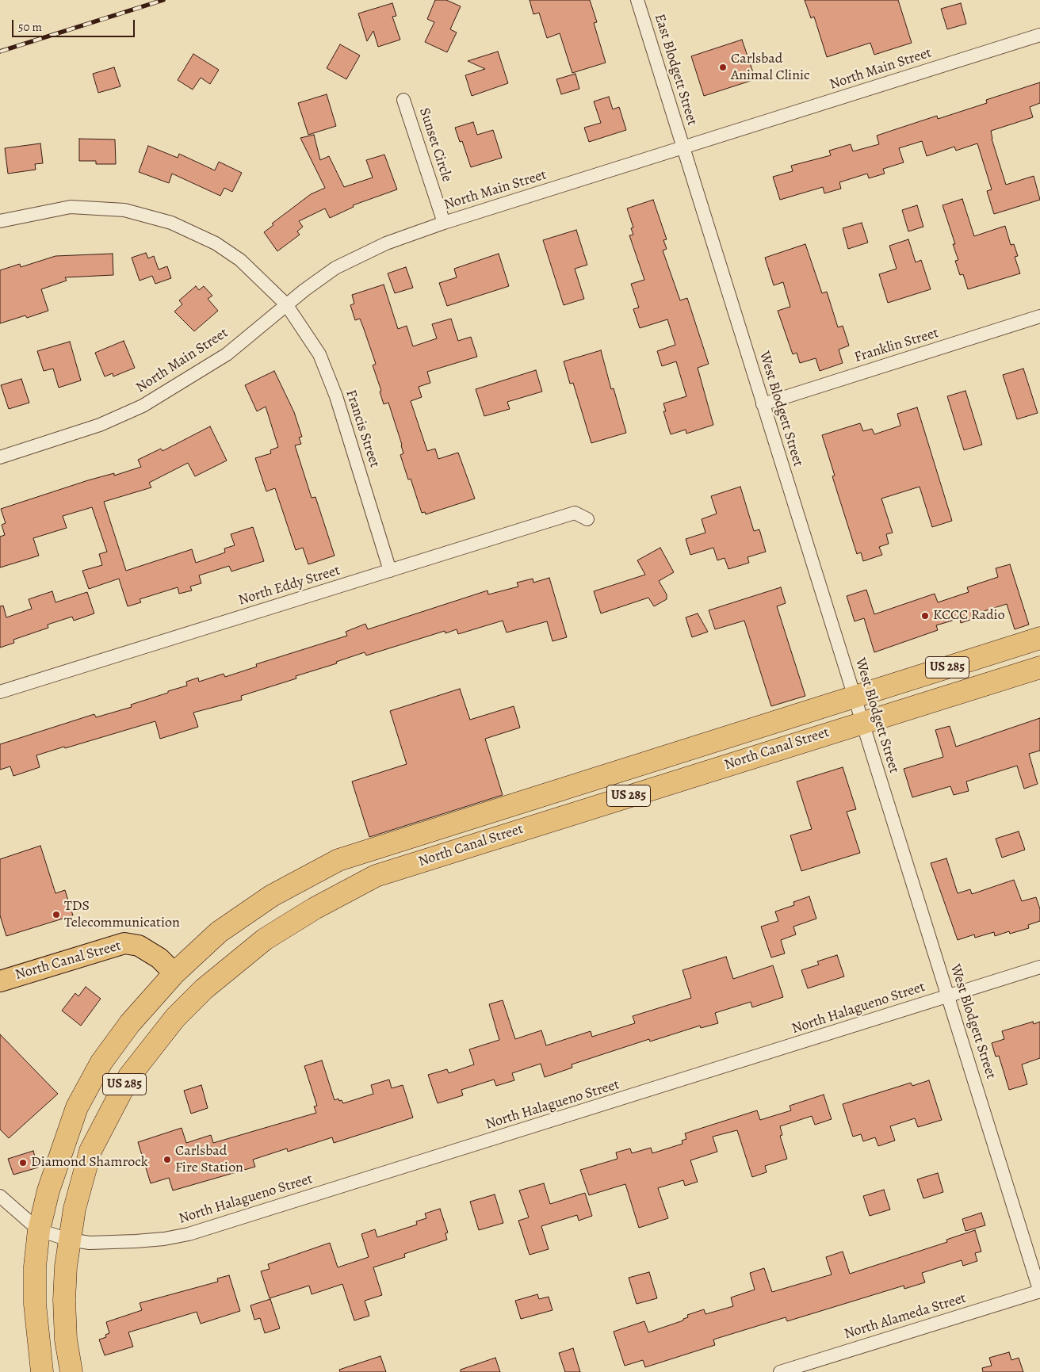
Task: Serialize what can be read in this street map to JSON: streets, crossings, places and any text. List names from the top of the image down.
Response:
{
  "streets": {
    "highway": ["US 285", "North Canal Street"],
    "street": [
      "North Main Street",
      "East Blodgett Street",
      "Sunset Circle",
      "Franklin Street",
      "West Blodgett Street",
      "Francis Street",
      "North Eddy Street",
      "North Halagueno Street",
      "North Alameda Street"
    ]
  },
  "crossings": [
    ["North Main Street", "East Blodgett Street"],
    ["North Main Street", "Sunset Circle"],
    ["North Main Street", "West Blodgett Street"],
    ["North Main Street", "Francis Street"],
    ["East Blodgett Street", "West Blodgett Street"],
    ["Franklin Street", "West Blodgett Street"],
    ["West Blodgett Street", "North Canal Street"],
    ["West Blodgett Street", "North Halagueno Street"],
    ["West Blodgett Street", "North Alameda Street"],
    ["Francis Street", "North Eddy Street"],
    ["US 285", "North Canal Street"],
    ["US 285", "North Halagueno Street"],
    ["North Canal Street", "North Halagueno Street"]
  ],
  "places": [
    "Carlsbad Animal Clinic",
    "KCCC Radio",
    "TDS Telecommunication",
    "Carlsbad Fire Station",
    "Diamond Shamrock"
  ],
  "scale_bar": "50 m"
}
